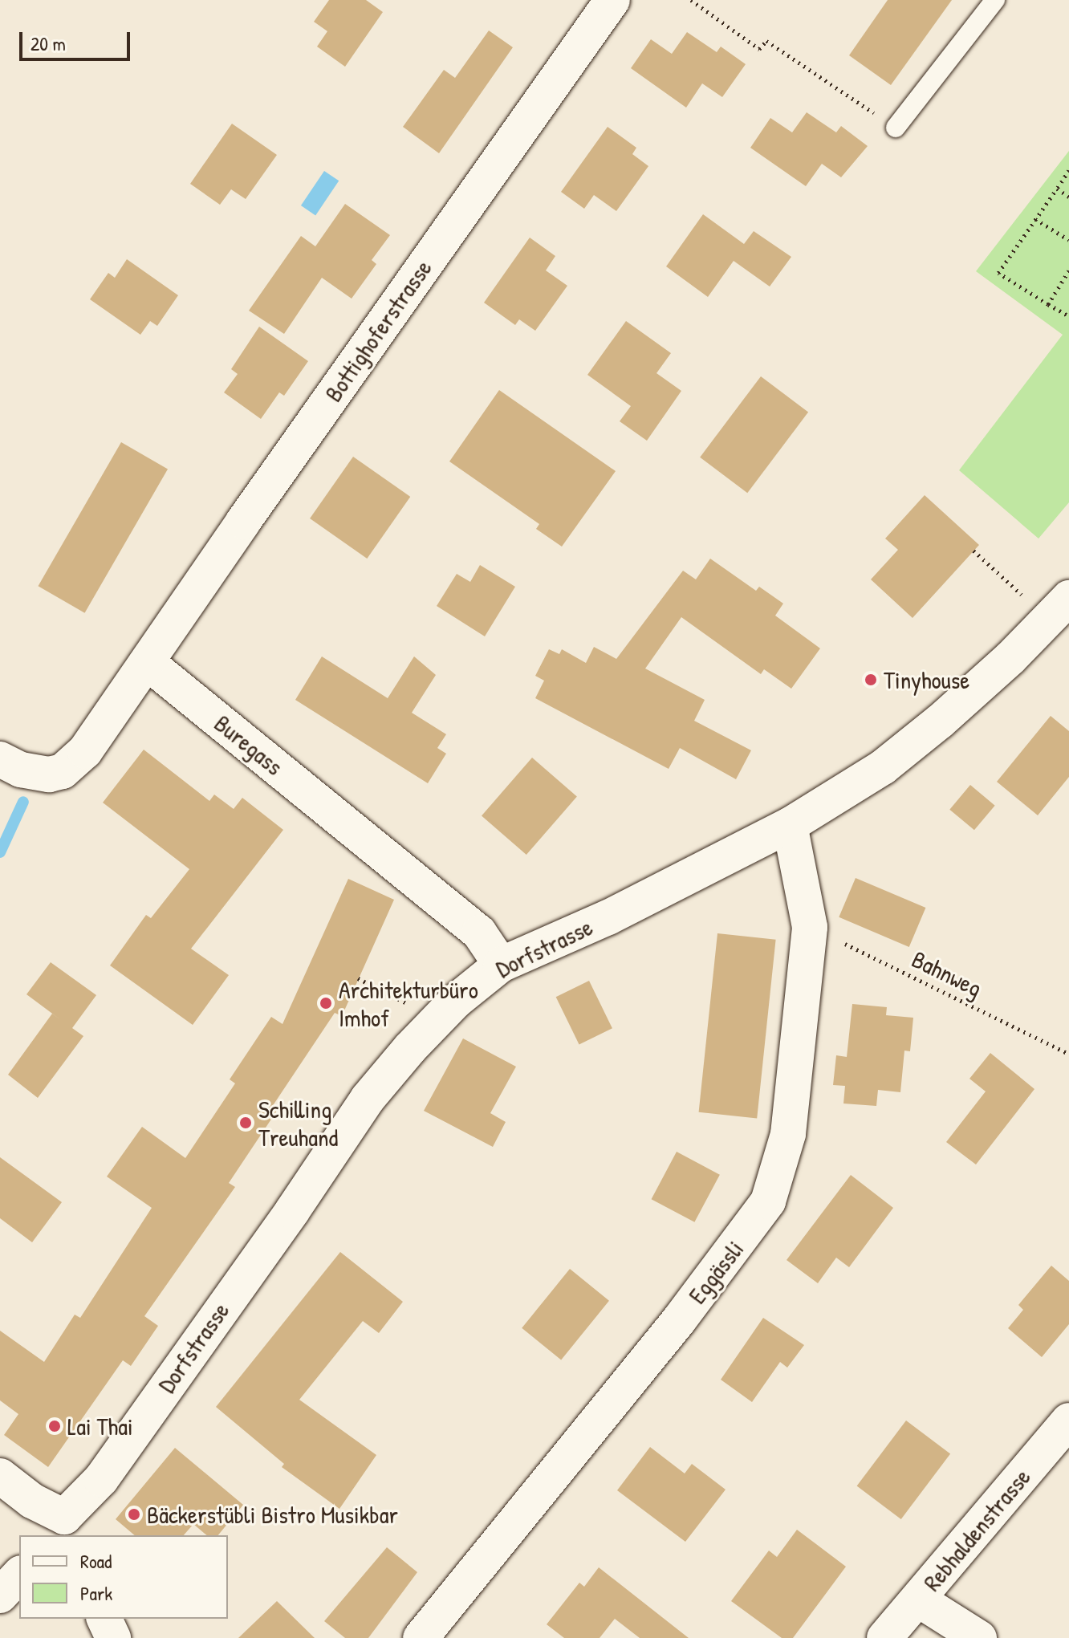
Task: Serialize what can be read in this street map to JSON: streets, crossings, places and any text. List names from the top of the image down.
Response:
{
  "streets": {
    "street": [
      "Bottighoferstrasse",
      "Buregass",
      "Dorfstrasse",
      "Eggässli",
      "Rebhaldenstrasse"
    ],
    "path": ["Bahnweg"]
  },
  "crossings": [
    ["Bottighoferstrasse", "Buregass"],
    ["Buregass", "Dorfstrasse"],
    ["Dorfstrasse", "Eggässli"],
    ["Bahnweg", "Eggässli"]
  ],
  "places": [
    "Tinyhouse",
    "Architekturbüro Imhof",
    "Schilling Treuhand",
    "Lai Thai",
    "Bäckerstübli Bistro Musikbar"
  ],
  "legend": ["Road", "Park"],
  "scale_bar": "20 m"
}
